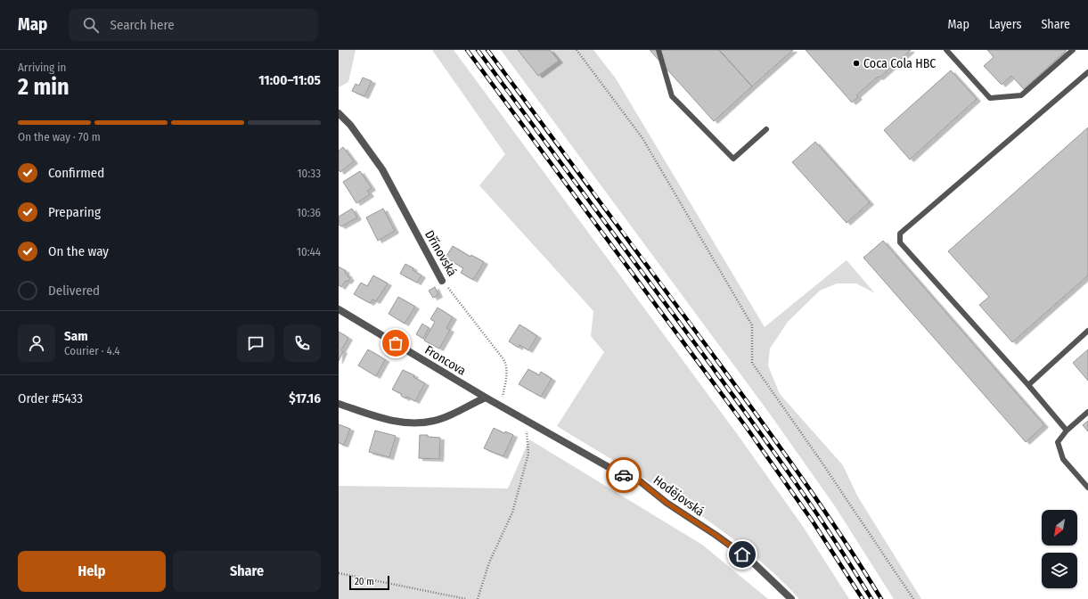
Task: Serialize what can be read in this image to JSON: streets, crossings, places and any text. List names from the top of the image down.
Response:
{
  "streets": {
    "street": ["Dřínovská", "Froncova", "Hodějovská"]
  },
  "crossings": [
    ["Dřínovská", "Hodějovská"],
    ["Froncova", "Hodějovská"]
  ],
  "places": ["Coca Cola HBC"],
  "scale_bar": "20 m",
  "north": "bottom left",
  "page": {
    "header": "Map",
    "search": "Search here",
    "nav": ["Map", "Layers", "Share"],
    "heading": ["2 min", "Arriving in", "11:00–11:05"],
    "panel": [
      "Sam",
      "Courier · 4.4",
      "Order #5433",
      "$17.16"
    ],
    "bar": "On the way · 70 m",
    "list": [
      ["Confirmed", "10:33"],
      ["Preparing", "10:36"],
      ["On the way", "10:44"],
      "Delivered"
    ],
    "buttons": ["Help", "Share"],
    "scale": "20 m"
  }
}
